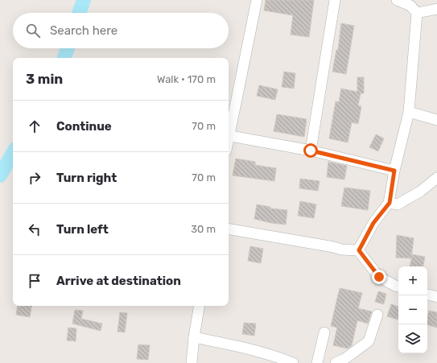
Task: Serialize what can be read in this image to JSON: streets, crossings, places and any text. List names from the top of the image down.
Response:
{
  "page": {
    "search": "Search here",
    "heading": ["3 min", "Walk · 170 m"],
    "list": [
      ["Continue", "70 m"],
      ["Turn right", "70 m"],
      ["Turn left", "30 m"],
      "Arrive at destination"
    ],
    "map_buttons": ["+", "−"]
  }
}
